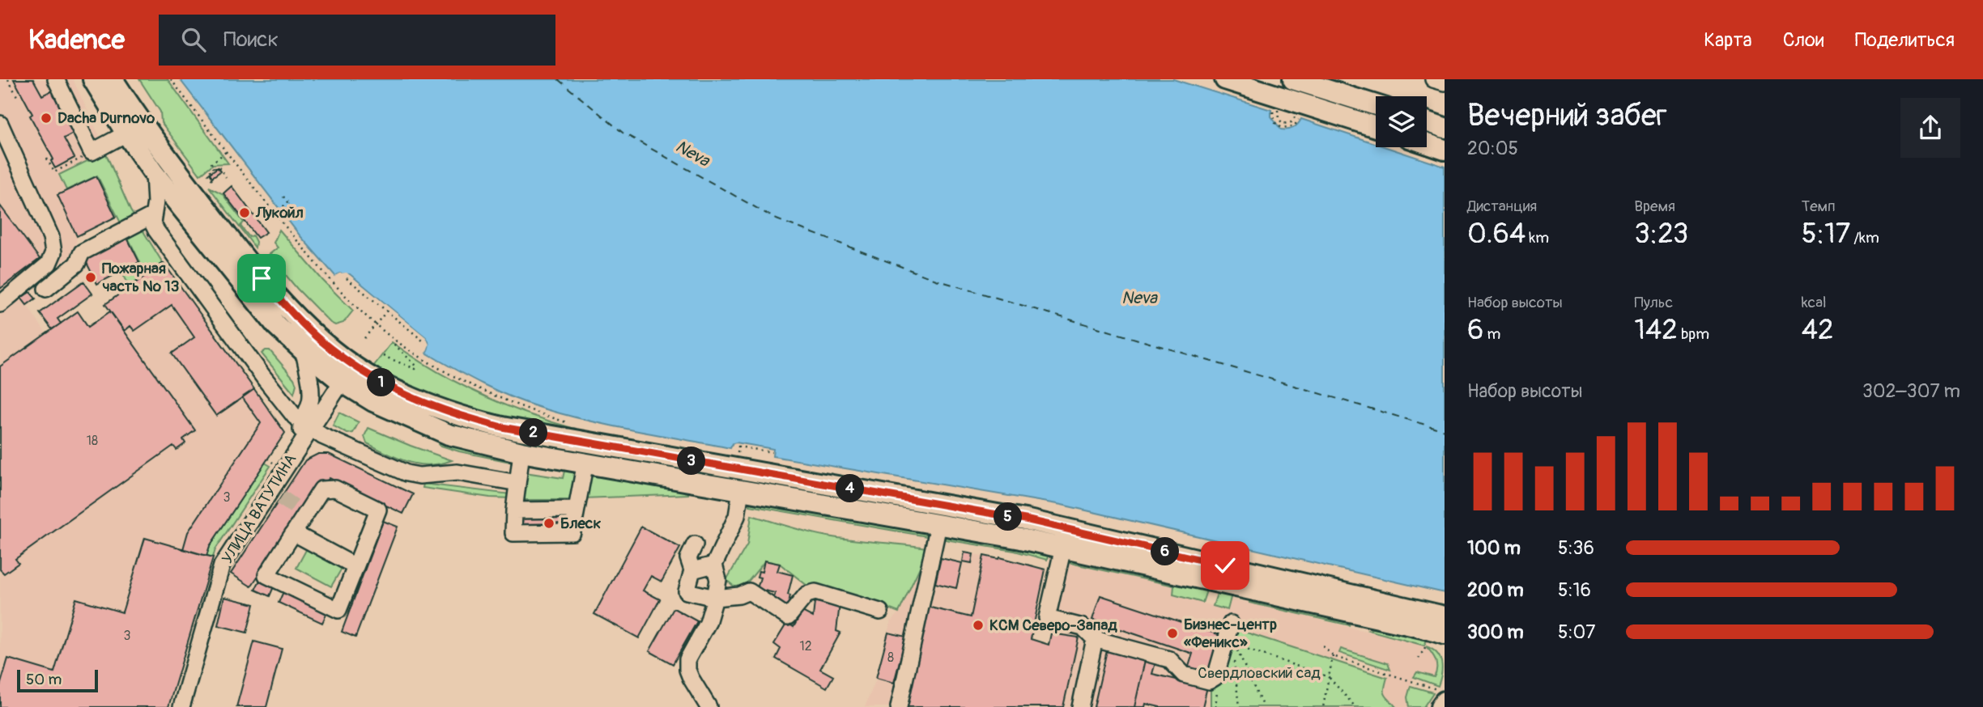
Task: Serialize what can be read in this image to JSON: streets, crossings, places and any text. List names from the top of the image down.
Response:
{
  "streets": {
    "street": ["УЛИЦА ВАТУТИНА"]
  },
  "water": ["Neva"],
  "parks": ["Свердловский сад"],
  "places": [
    "Dacha Durnovo",
    "Лукойл",
    "Пожарная часть № 13",
    "Блеск",
    "КСМ Северо-Запад",
    "Бизнес-центр «Феникс»"
  ],
  "house_numbers": [
    "18",
    "3",
    "3",
    "12",
    "8"
  ],
  "scale_bar": "50 m",
  "page": {
    "header": "Kadence",
    "search": "Поиск",
    "nav": ["Карта", "Слои", "Поделиться"],
    "heading": ["Вечерний забег", "20:05"],
    "stats": [
      ["Дистанция", "0.64 km"],
      ["Время", "3:23"],
      ["Темп", "5:17 /km"],
      ["Набор высоты", "6 m"],
      ["Пульс", "142 bpm"],
      ["kcal", "42"]
    ],
    "pins": [
      "1",
      "2",
      "3",
      "4",
      "5",
      "6"
    ],
    "chart": ["Набор высоты", "302–307 m"],
    "list": [
      {
        "name": "100 m",
        "note": "5:36"
      },
      {
        "name": "200 m",
        "note": "5:16"
      },
      {
        "name": "300 m",
        "note": "5:07"
      }
    ],
    "scale": "50 m"
  }
}
